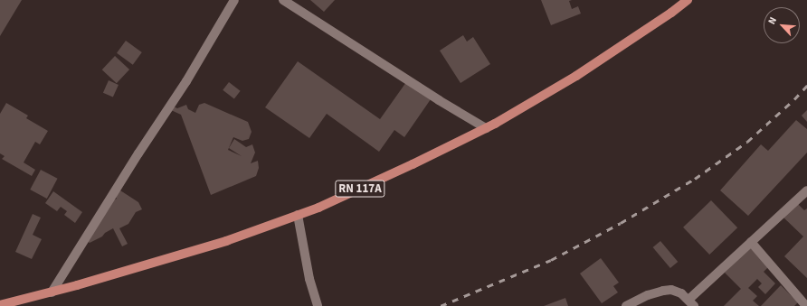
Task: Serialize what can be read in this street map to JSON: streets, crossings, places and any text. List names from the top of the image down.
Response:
{
  "streets": {
    "main road": ["RN 117A"]
  },
  "north": "top left"
}
